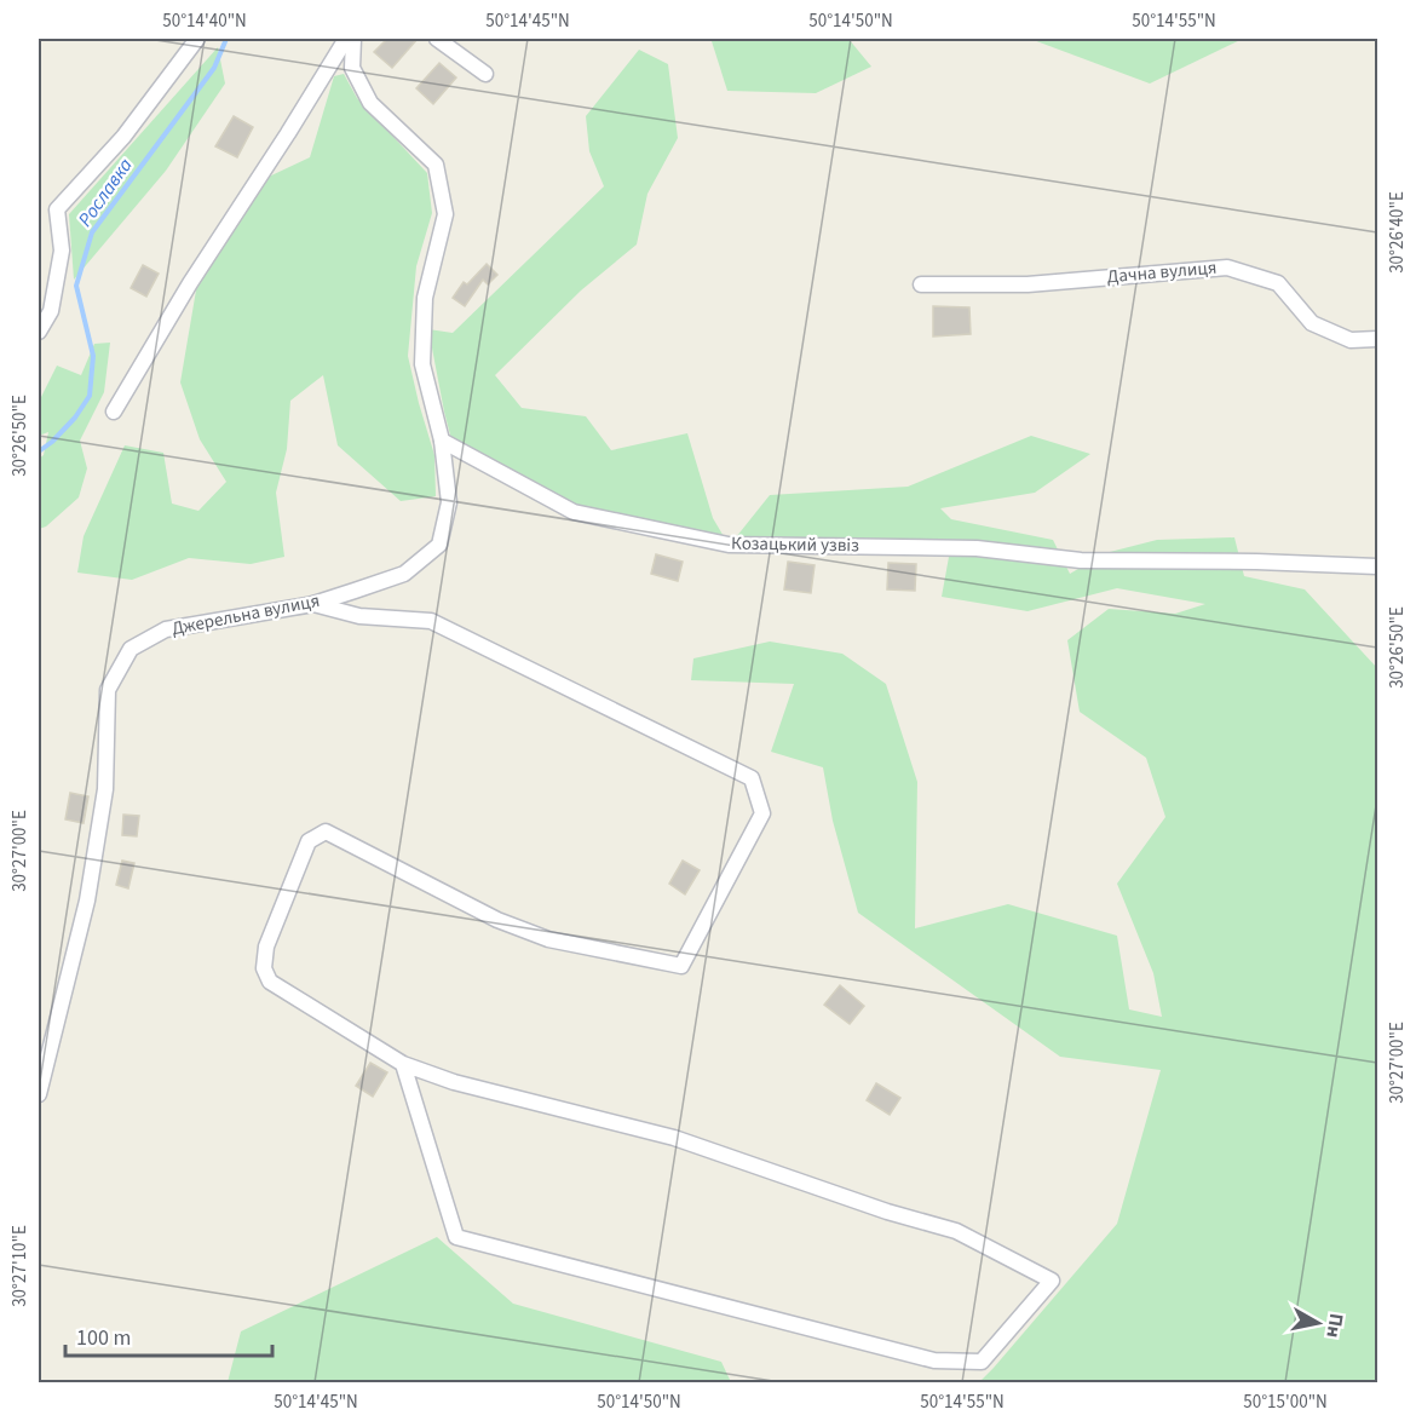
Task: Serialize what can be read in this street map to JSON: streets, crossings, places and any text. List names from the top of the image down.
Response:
{
  "streets": {
    "street": ["Дачна вулиця", "Козацький узвіз", "Джерельна вулиця"]
  },
  "crossings": [
    ["Козацький узвіз", "Джерельна вулиця"]
  ],
  "water": ["Рославка"],
  "scale_bar": "100 m",
  "north": "right",
  "coordinates": [
    "50°14'40\"N",
    "50°14'45\"N",
    "50°14'50\"N",
    "50°14'55\"N",
    "30°26'40\"E",
    "30°26'50\"E",
    "30°27'00\"E",
    "30°27'10\"E",
    "50°15'00\"N"
  ]
}
